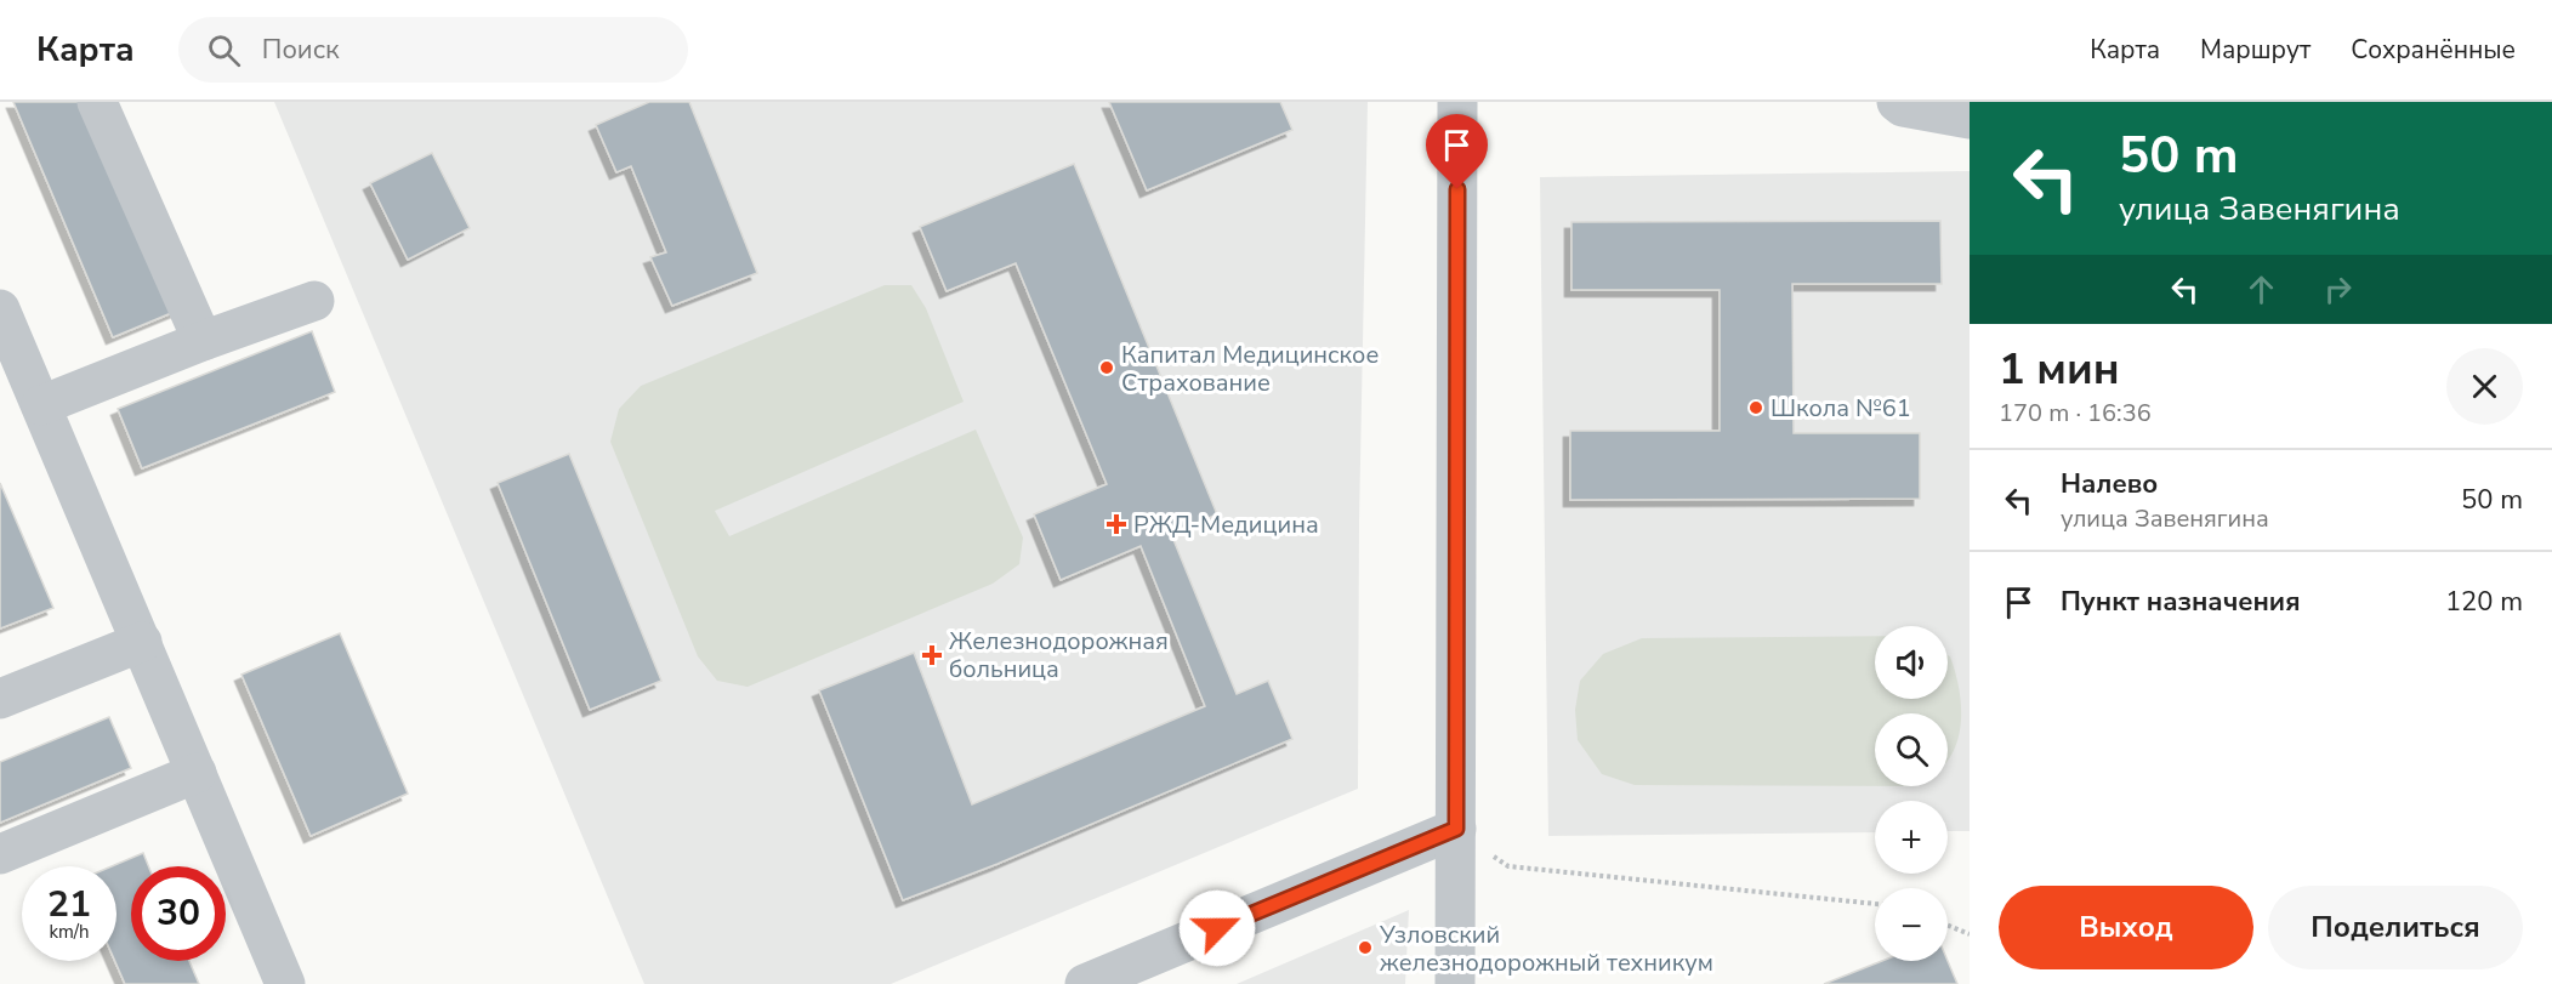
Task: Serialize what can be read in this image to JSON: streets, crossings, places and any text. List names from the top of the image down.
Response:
{
  "places": {
    "other": ["Капитал Медицинское Страхование", "Школа №61", "Узловский железнодорожный техникум"],
    "health": ["РЖД-Медицина", "Железнодорожная больница"]
  },
  "page": {
    "header": "Карта",
    "search": "Поиск",
    "nav": ["Карта", "Маршрут", "Сохранённые"],
    "turn": ["50 m", "улица Завенягина"],
    "heading": ["1 мин", "170 m · 16:36"],
    "list": [
      {
        "name": "Налево",
        "note": "улица Завенягина",
        "value": "50 m"
      },
      {
        "name": "Пункт назначения",
        "value": "120 m"
      }
    ],
    "map_buttons": ["+", "−"],
    "speed": "21 km/h",
    "limit": "30",
    "buttons": ["Выход", "Поделиться"]
  }
}
